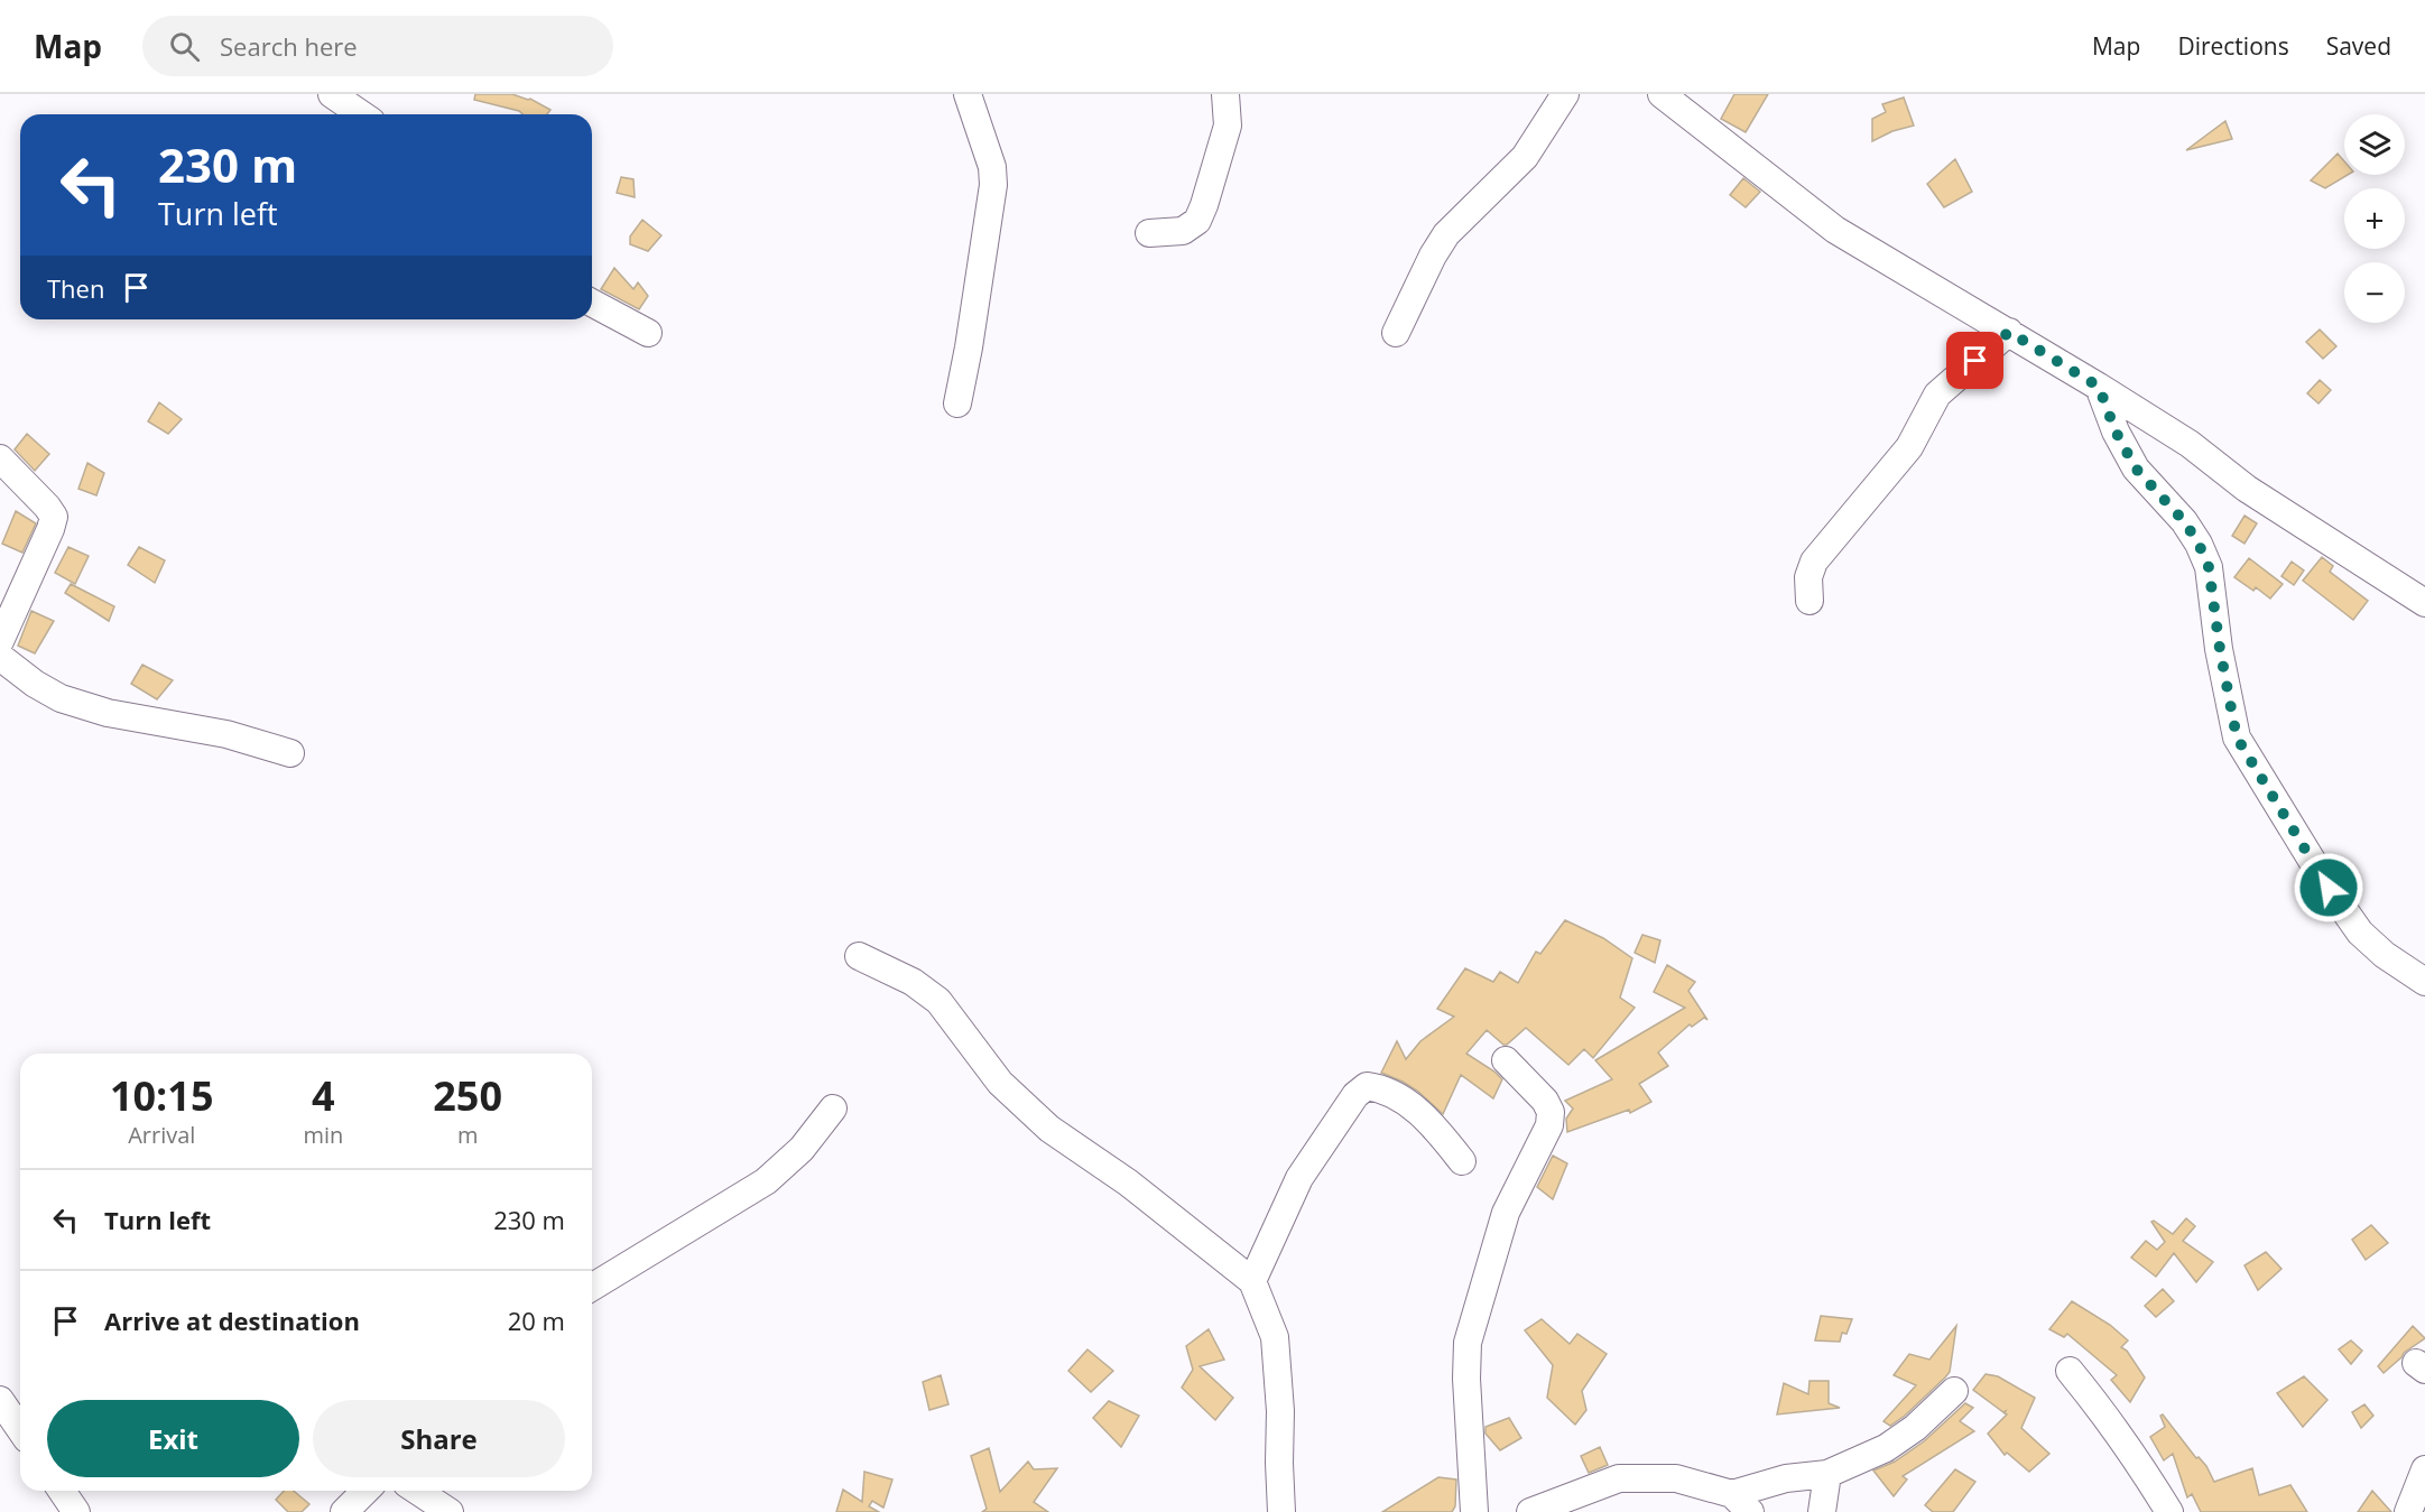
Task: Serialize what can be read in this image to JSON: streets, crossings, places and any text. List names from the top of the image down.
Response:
{
  "page": {
    "header": "Map",
    "search": "Search here",
    "nav": ["Map", "Directions", "Saved"],
    "map_buttons": ["+", "−"],
    "turn": ["230 m", "Turn left"],
    "then": "Then",
    "eta": [
      "10:15",
      "Arrival",
      "4",
      "min",
      "250",
      "m"
    ],
    "list": [
      {
        "name": "Turn left",
        "value": "230 m"
      },
      {
        "name": "Arrive at destination",
        "value": "20 m"
      }
    ],
    "buttons": ["Exit", "Share"]
  }
}
